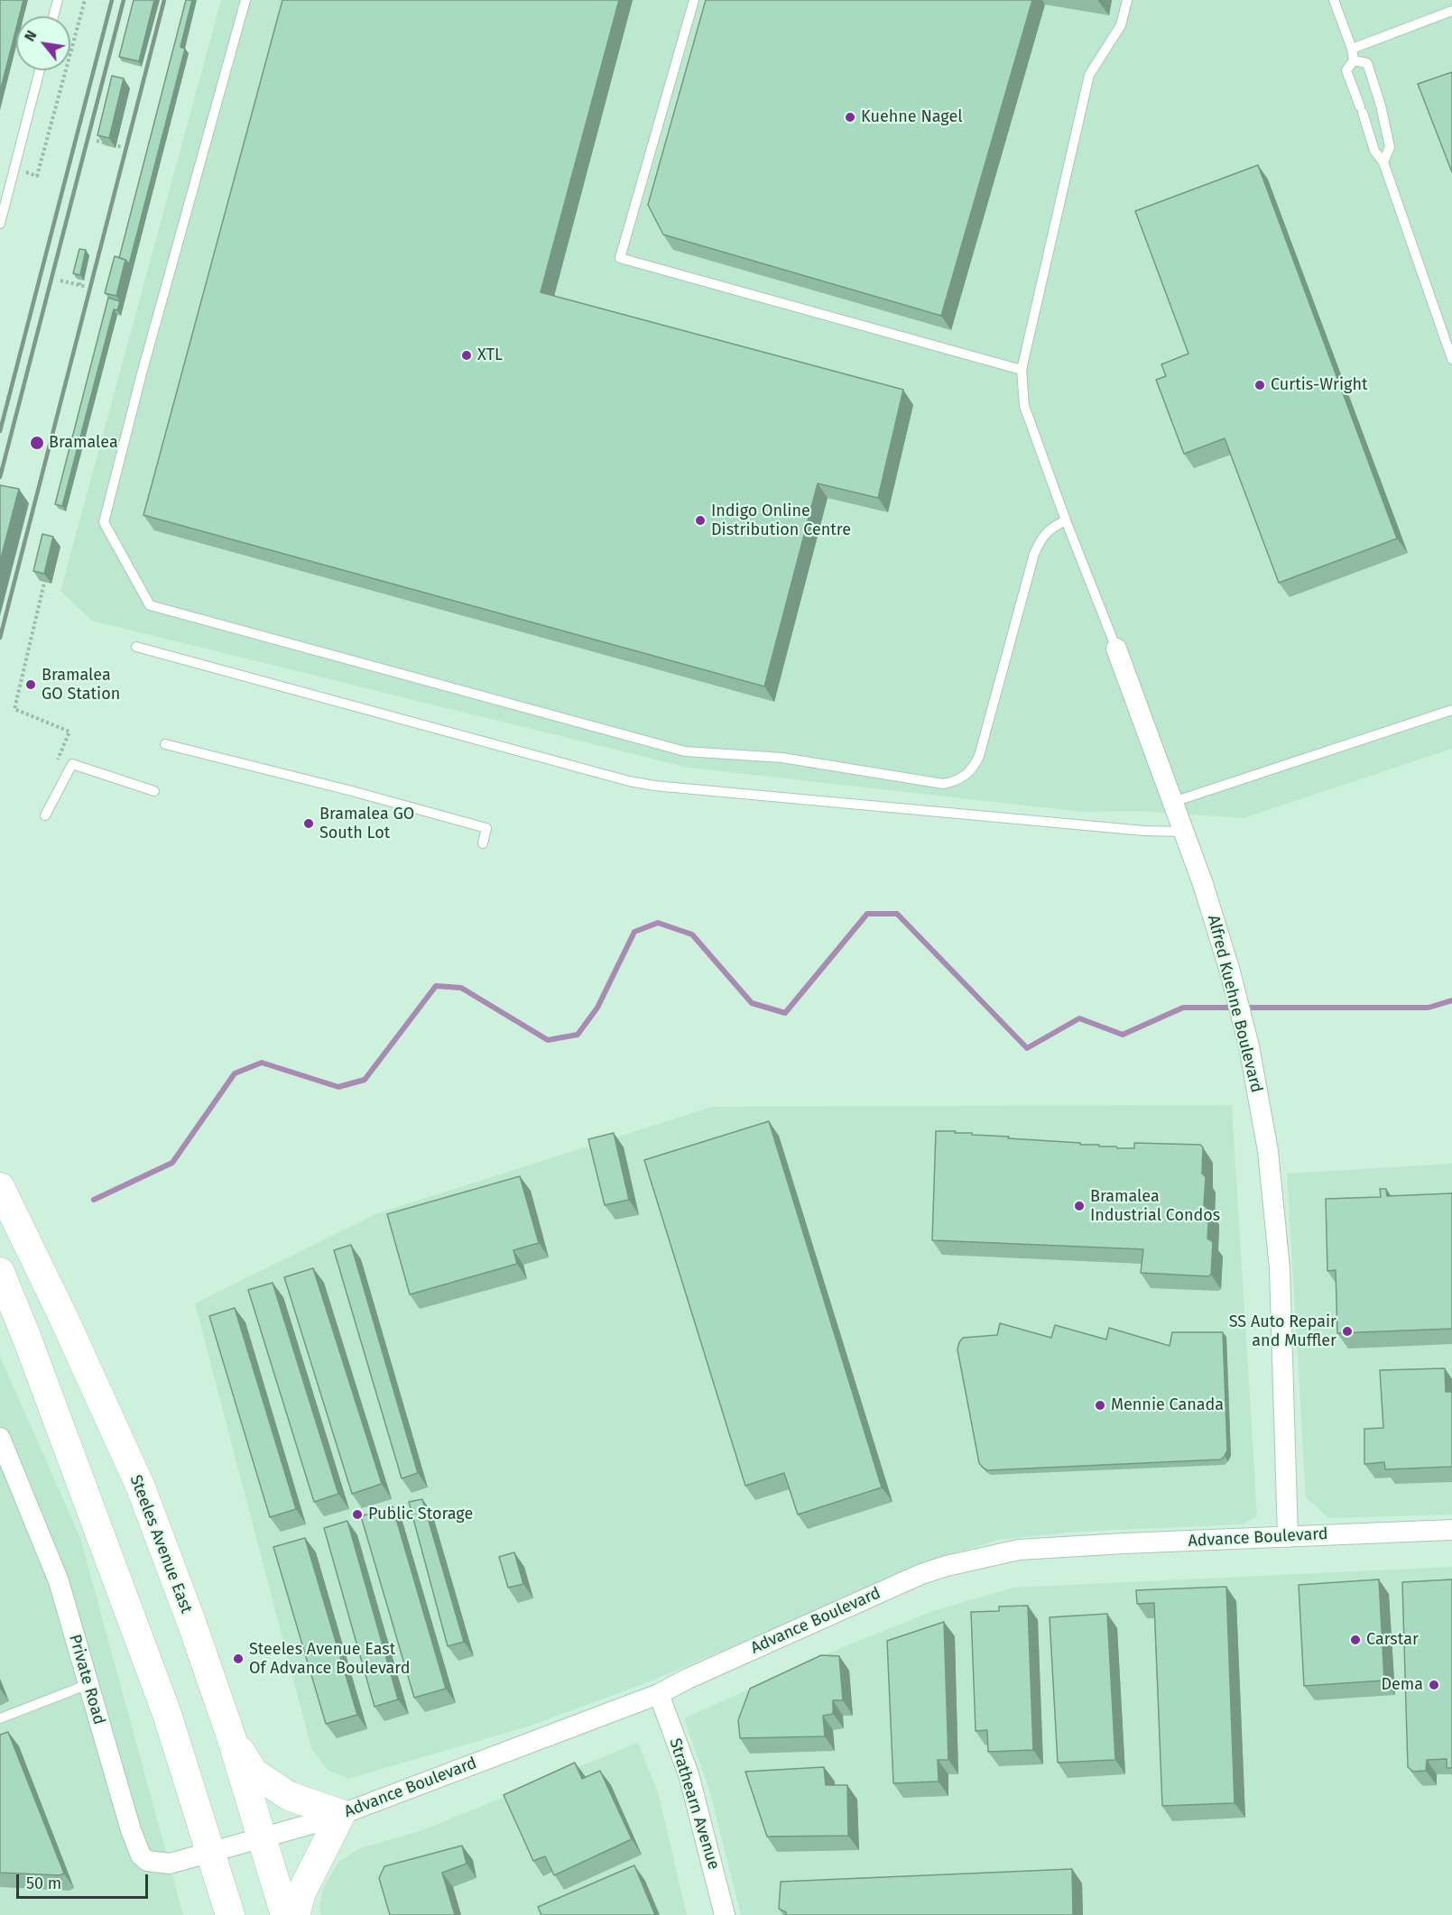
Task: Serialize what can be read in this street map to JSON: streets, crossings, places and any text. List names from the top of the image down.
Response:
{
  "streets": {
    "main road": ["Steeles Avenue East"],
    "street": [
      "Alfred Kuehne Boulevard",
      "Advance Boulevard",
      "Private Road",
      "Strathearn Avenue"
    ]
  },
  "crossings": [
    ["Alfred Kuehne Boulevard", "Advance Boulevard"],
    ["Advance Boulevard", "Steeles Avenue East"],
    ["Advance Boulevard", "Private Road"],
    ["Advance Boulevard", "Strathearn Avenue"]
  ],
  "places": [
    "Kuehne Nagel",
    "XTL",
    "Curtis-Wright",
    "Bramalea",
    "Indigo Online Distribution Centre",
    "Bramalea GO Station",
    "Bramalea GO South Lot",
    "Bramalea Industrial Condos",
    "SS Auto Repair and Muffler",
    "Mennie Canada",
    "Public Storage",
    "Carstar",
    "Steeles Avenue East Of Advance Boulevard",
    "Dema"
  ],
  "scale_bar": "50 m",
  "north": "top left"
}
